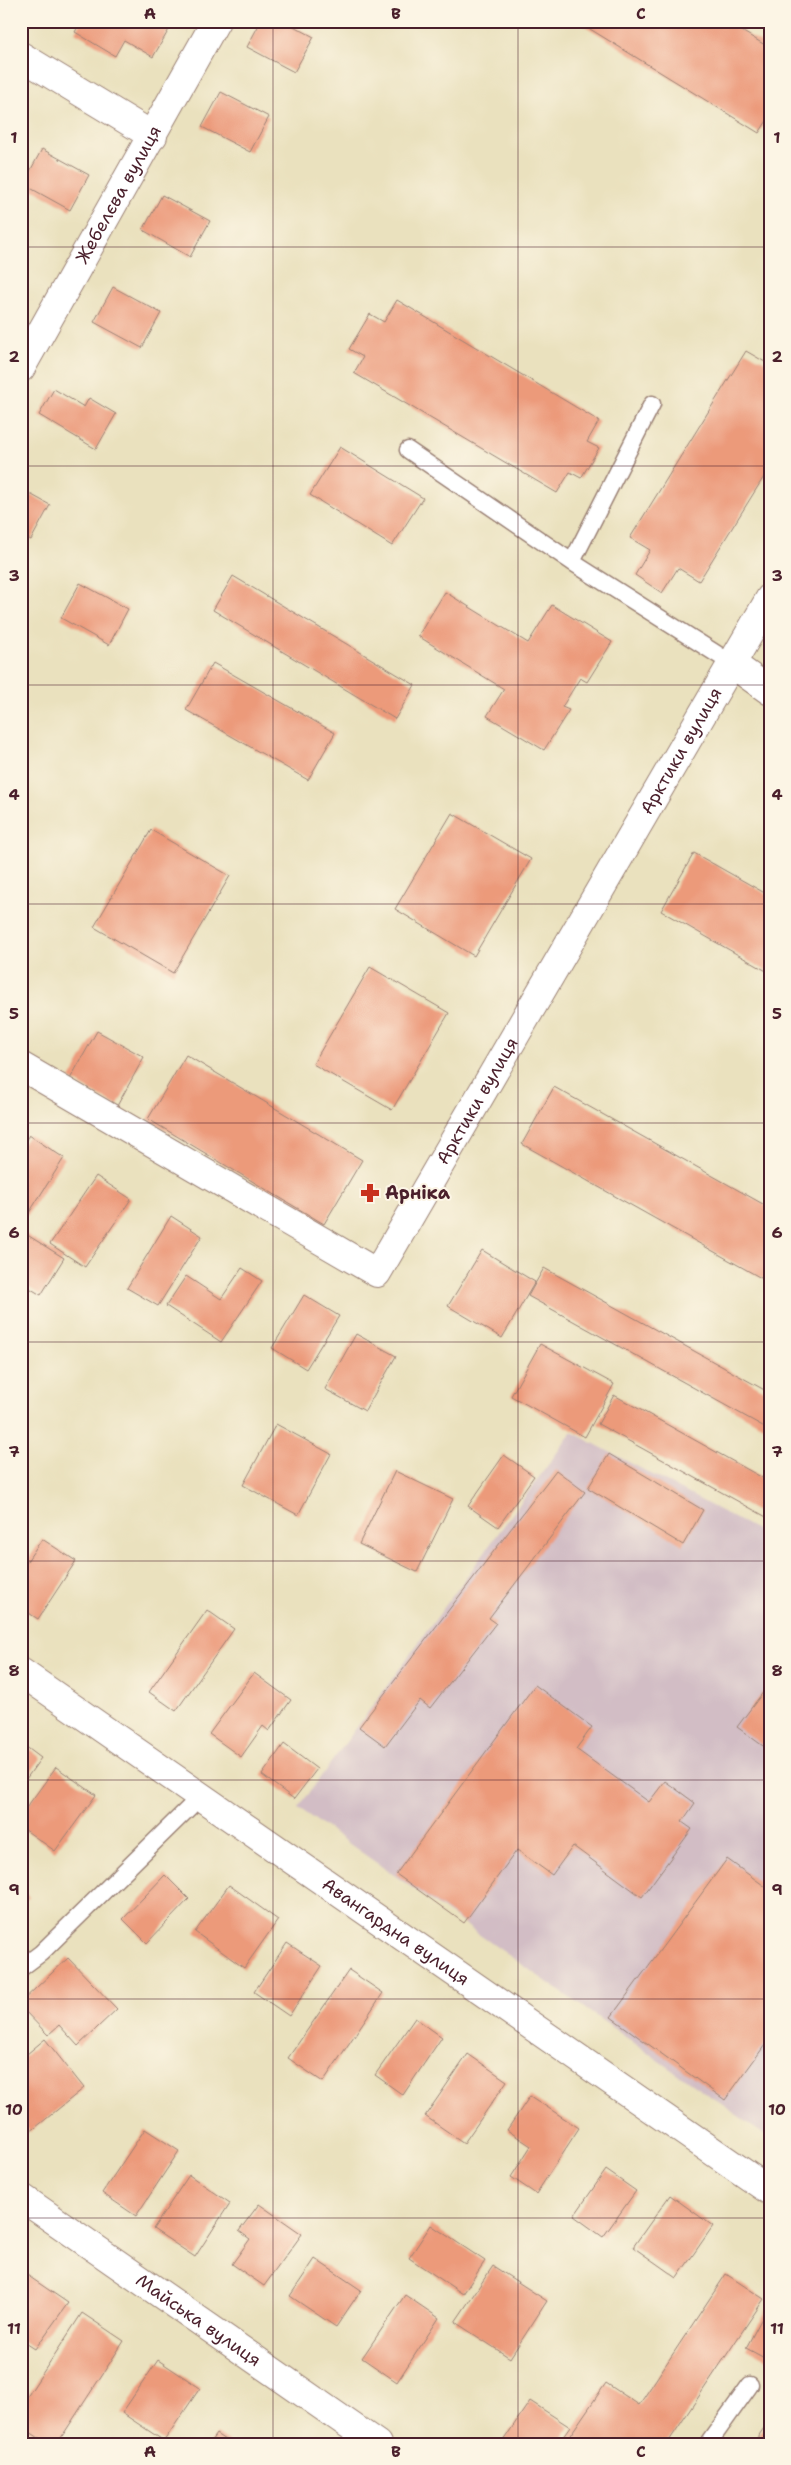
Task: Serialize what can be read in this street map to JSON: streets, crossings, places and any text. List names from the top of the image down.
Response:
{
  "streets": {
    "street": [
      "Жебелєва вулиця",
      "Арктики вулиця",
      "Авангардна вулиця",
      "Майська вулиця"
    ]
  },
  "places": {
    "pharmacy": ["Арніка"]
  },
  "grid": {
    "columns": ["A", "B", "C"],
    "rows": [
      "1",
      "2",
      "3",
      "4",
      "5",
      "6",
      "7",
      "8",
      "9",
      "10",
      "11"
    ]
  }
}
